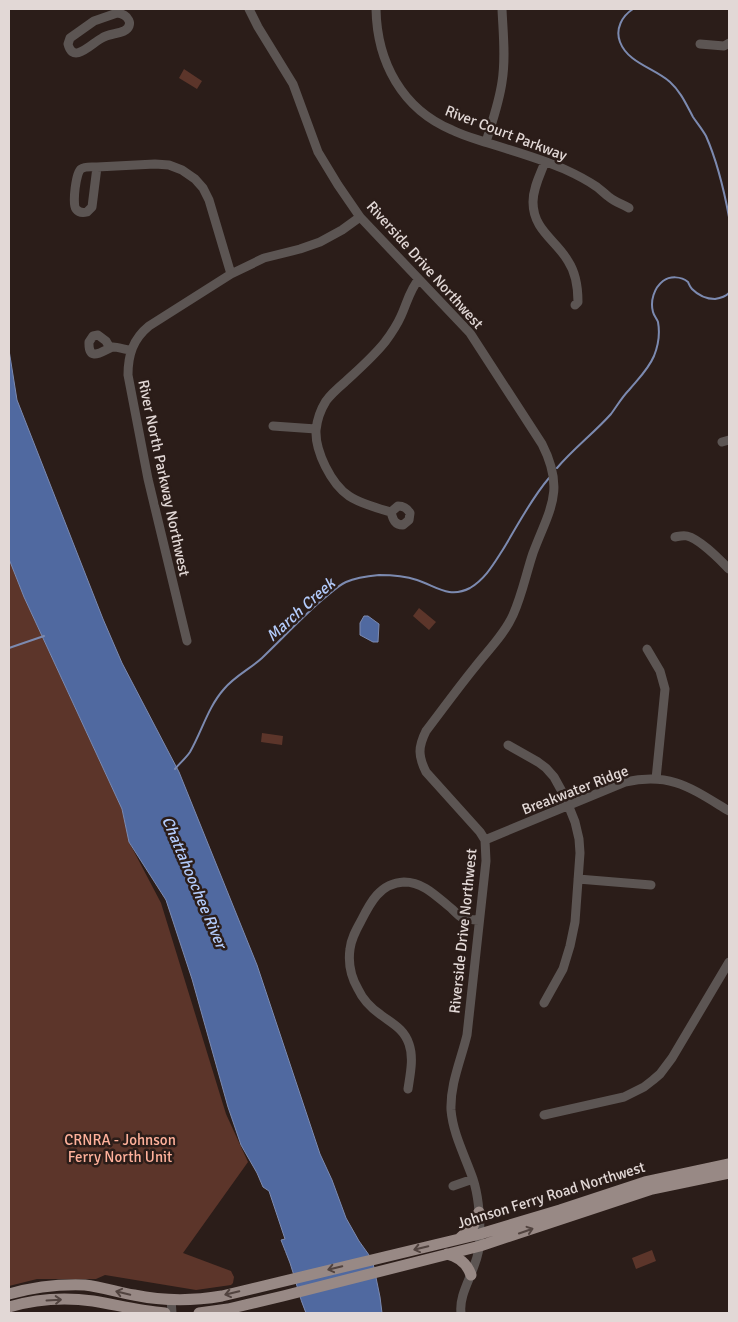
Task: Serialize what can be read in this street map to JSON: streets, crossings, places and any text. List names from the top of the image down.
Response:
{
  "streets": {
    "main road": ["Johnson Ferry Road Northwest"],
    "street": [
      "River Court Parkway",
      "Riverside Drive Northwest",
      "River North Parkway Northwest",
      "Breakwater Ridge"
    ]
  },
  "crossings": [
    ["Riverside Drive Northwest", "River North Parkway Northwest"],
    ["Riverside Drive Northwest", "Breakwater Ridge"],
    ["Riverside Drive Northwest", "Johnson Ferry Road Northwest"]
  ],
  "water": ["March Creek", "Chattahoochee River"],
  "parks": ["CRNRA - Johnson Ferry North Unit"]
}
